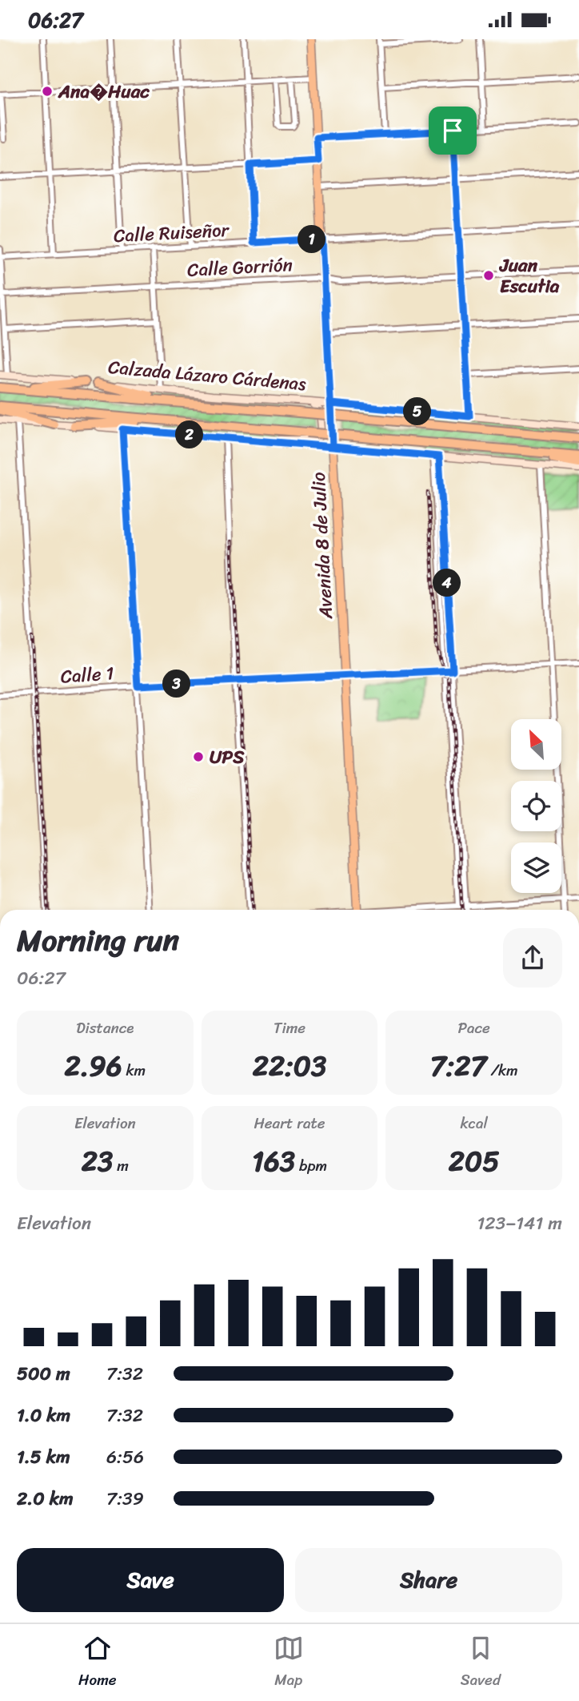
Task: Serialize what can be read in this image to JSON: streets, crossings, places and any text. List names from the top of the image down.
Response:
{
  "streets": {
    "highway": ["Calzada Lázaro Cárdenas"],
    "main road": ["Avenida 8 de Julio"],
    "street": ["Calle Ruiseñor", "Calle Gorrión", "Calle 1"]
  },
  "crossings": [
    ["Calle Ruiseñor", "Avenida 8 de Julio"],
    ["Calle Gorrión", "Avenida 8 de Julio"],
    ["Calzada Lázaro Cárdenas", "Avenida 8 de Julio"],
    ["Avenida 8 de Julio", "Calle 1"]
  ],
  "places": ["Ana�Huac", "Juan Escutia", "UPS"],
  "north": "top left",
  "page": {
    "status": "06:27",
    "pins": [
      "1",
      "5",
      "2",
      "4",
      "3"
    ],
    "heading": ["Morning run", "06:27"],
    "stats": [
      ["Distance", "2.96 km"],
      ["Time", "22:03"],
      ["Pace", "7:27 /km"],
      ["Elevation", "23 m"],
      ["Heart rate", "163 bpm"],
      ["kcal", "205"]
    ],
    "chart": ["Elevation", "123–141 m"],
    "list": [
      {
        "name": "500 m",
        "note": "7:32"
      },
      {
        "name": "1.0 km",
        "note": "7:32"
      },
      {
        "name": "1.5 km",
        "note": "6:56"
      },
      {
        "name": "2.0 km",
        "note": "7:39"
      }
    ],
    "buttons": ["Save", "Share"],
    "tabs": ["Home", "Map", "Saved"]
  }
}
